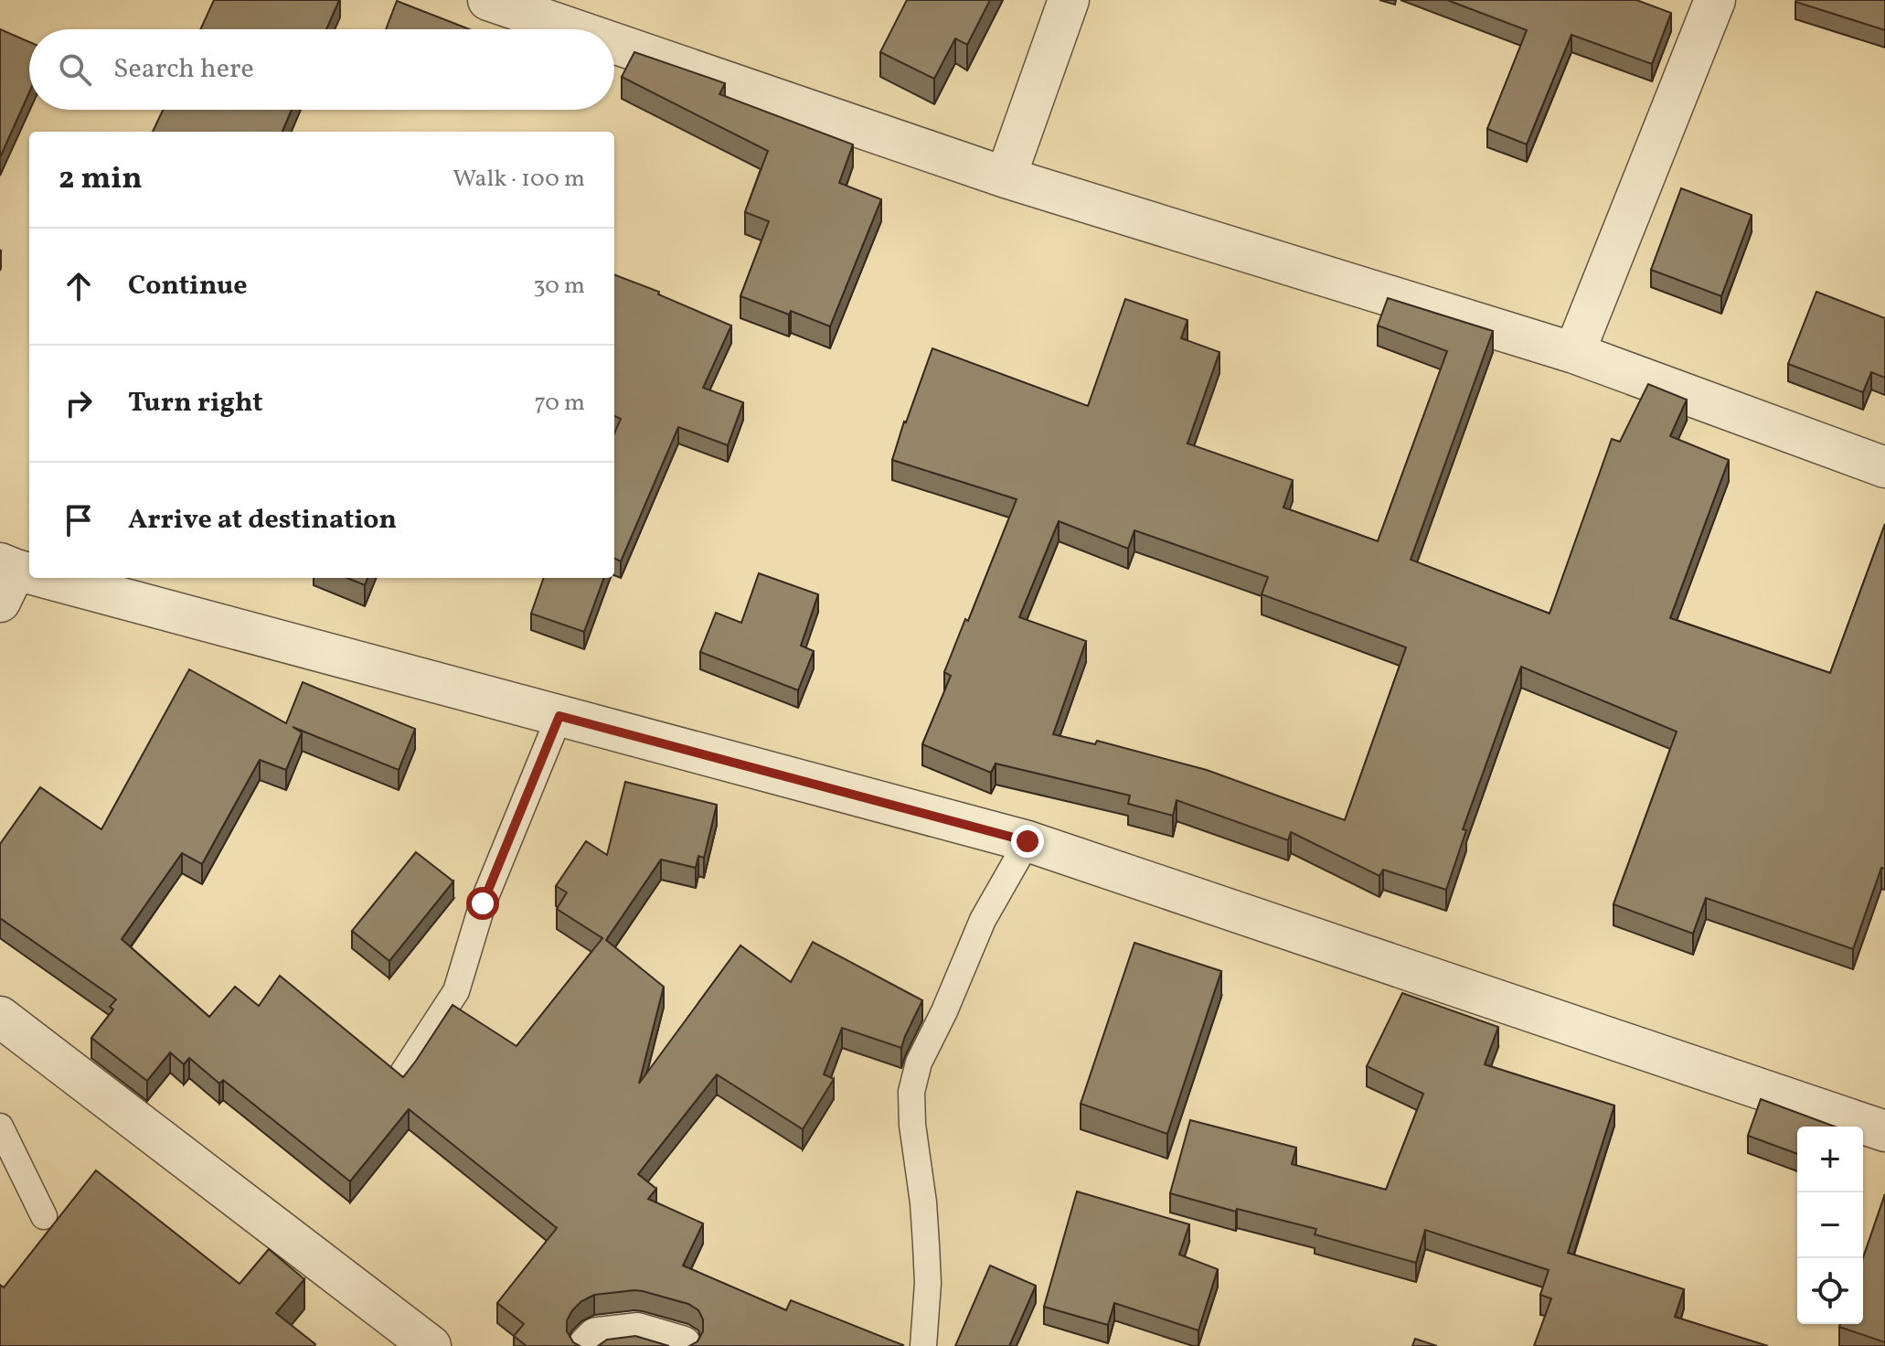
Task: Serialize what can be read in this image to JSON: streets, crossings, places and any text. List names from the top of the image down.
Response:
{
  "page": {
    "search": "Search here",
    "heading": ["2 min", "Walk · 100 m"],
    "list": [
      ["Continue", "30 m"],
      ["Turn right", "70 m"],
      "Arrive at destination"
    ],
    "map_buttons": ["+", "−"]
  }
}
